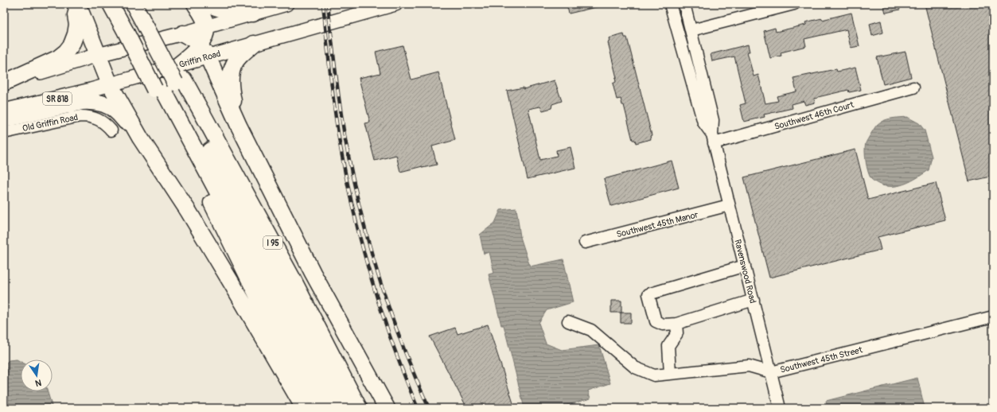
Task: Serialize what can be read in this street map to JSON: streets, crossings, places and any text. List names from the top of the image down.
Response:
{
  "streets": {
    "highway": ["I 95"],
    "main road": ["Griffin Road", "SR 818"],
    "street": [
      "Southwest 46th Court",
      "Old Griffin Road",
      "Southwest 45th Manor",
      "Ravenswood Road",
      "Southwest 45th Street"
    ]
  },
  "crossings": [
    ["Southwest 46th Court", "Ravenswood Road"],
    ["Southwest 45th Manor", "Ravenswood Road"],
    ["Ravenswood Road", "Southwest 45th Street"]
  ],
  "north": "bottom"
}
